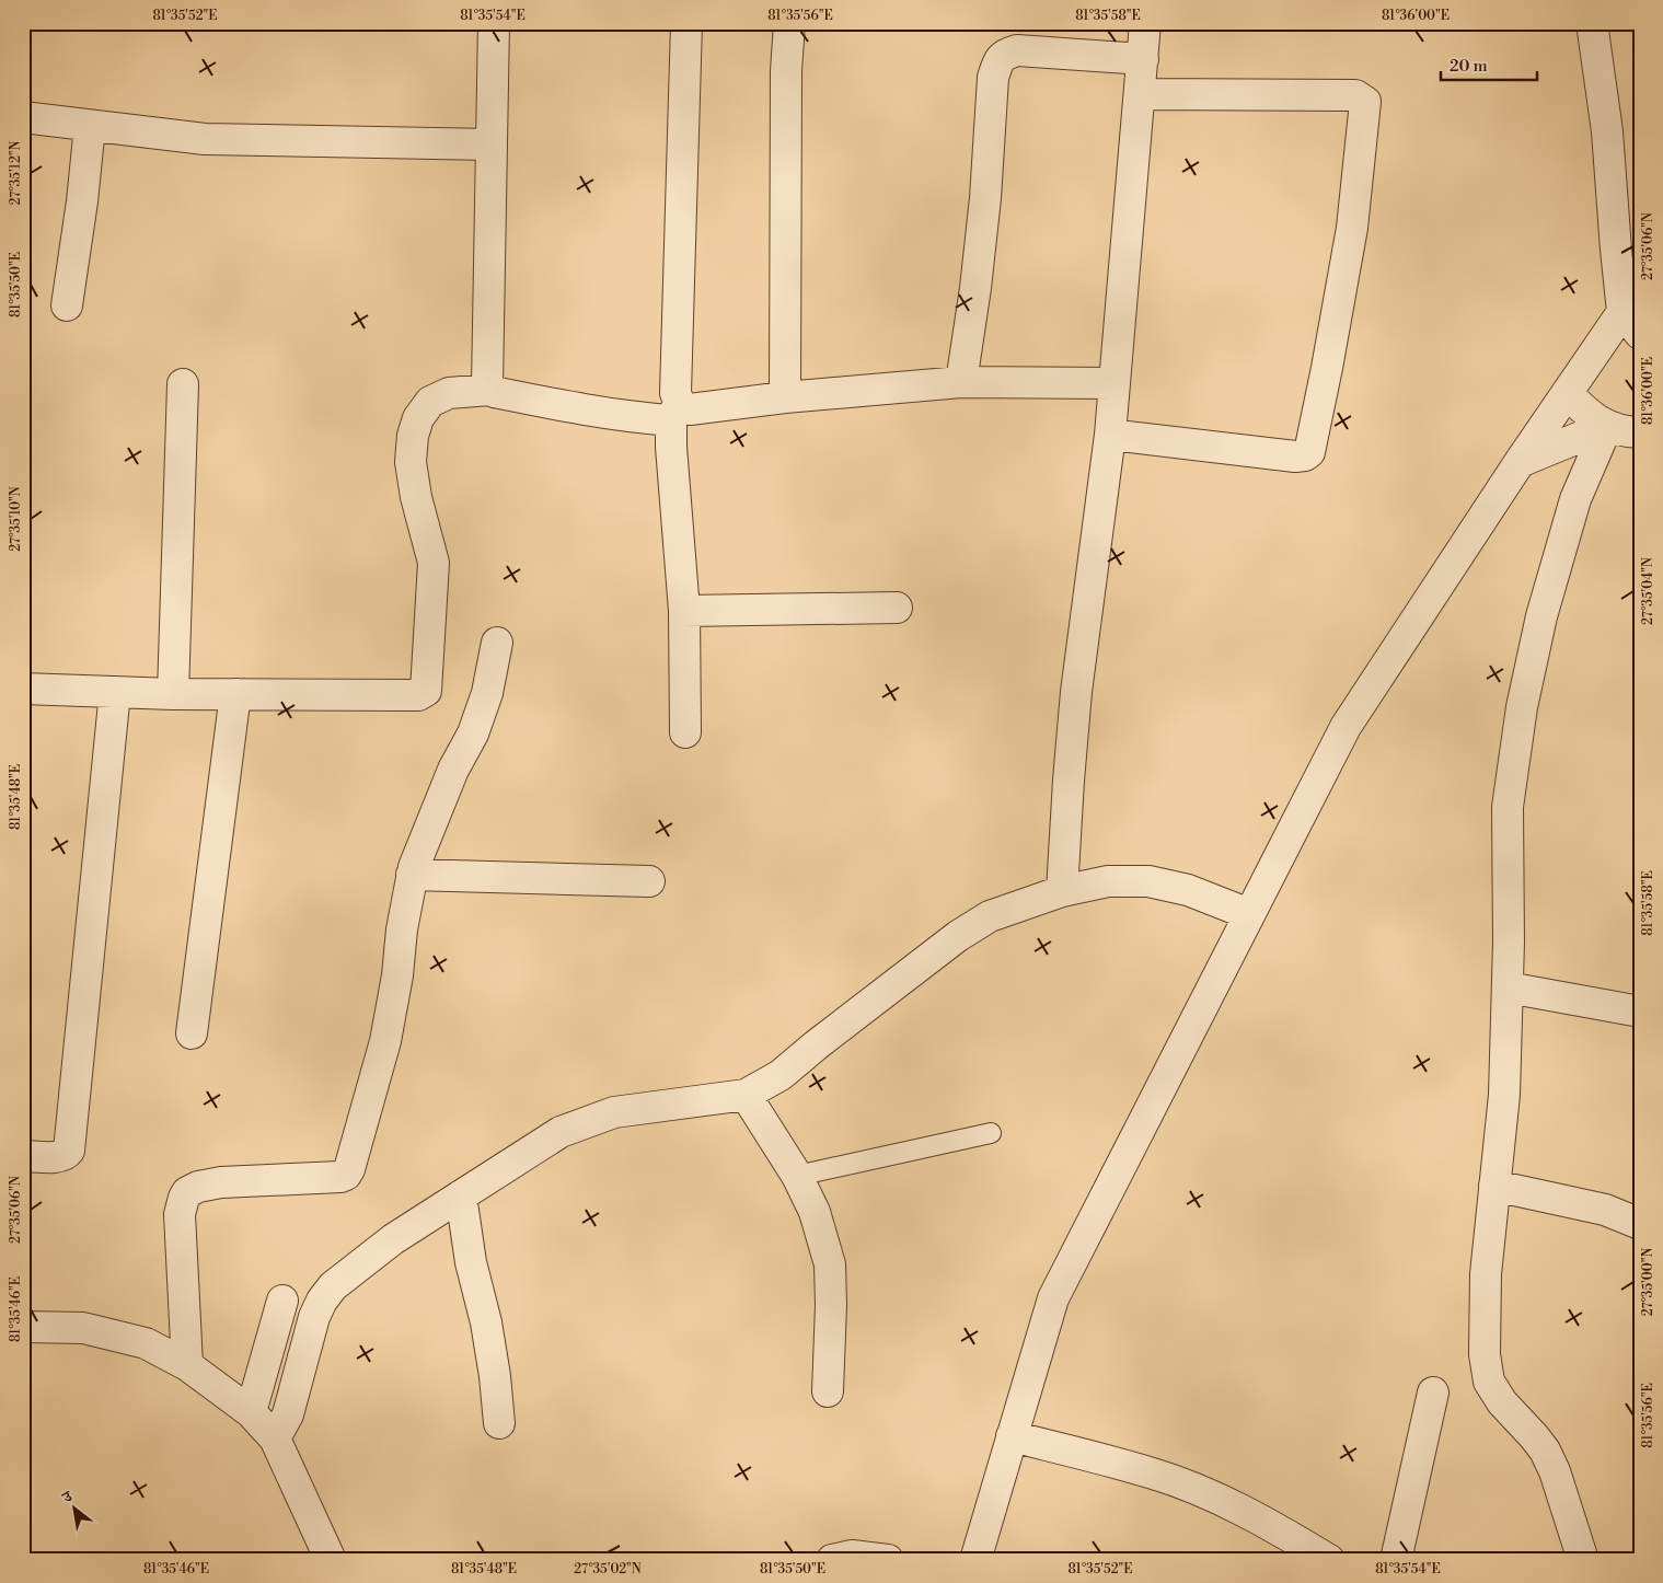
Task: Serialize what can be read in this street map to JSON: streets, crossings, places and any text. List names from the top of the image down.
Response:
{
  "scale_bar": "20 m",
  "north": "top left",
  "coordinates": [
    "81°35'52\"E",
    "81°35'54\"E",
    "81°35'56\"E",
    "81°35'58\"E",
    "81°36'00\"E",
    "27°35'12\"N",
    "27°35'06\"N",
    "81°35'50\"E",
    "27°35'10\"N",
    "27°35'04\"N",
    "81°35'48\"E",
    "27°35'00\"N",
    "81°35'46\"E",
    "27°35'02\"N"
  ]
}
